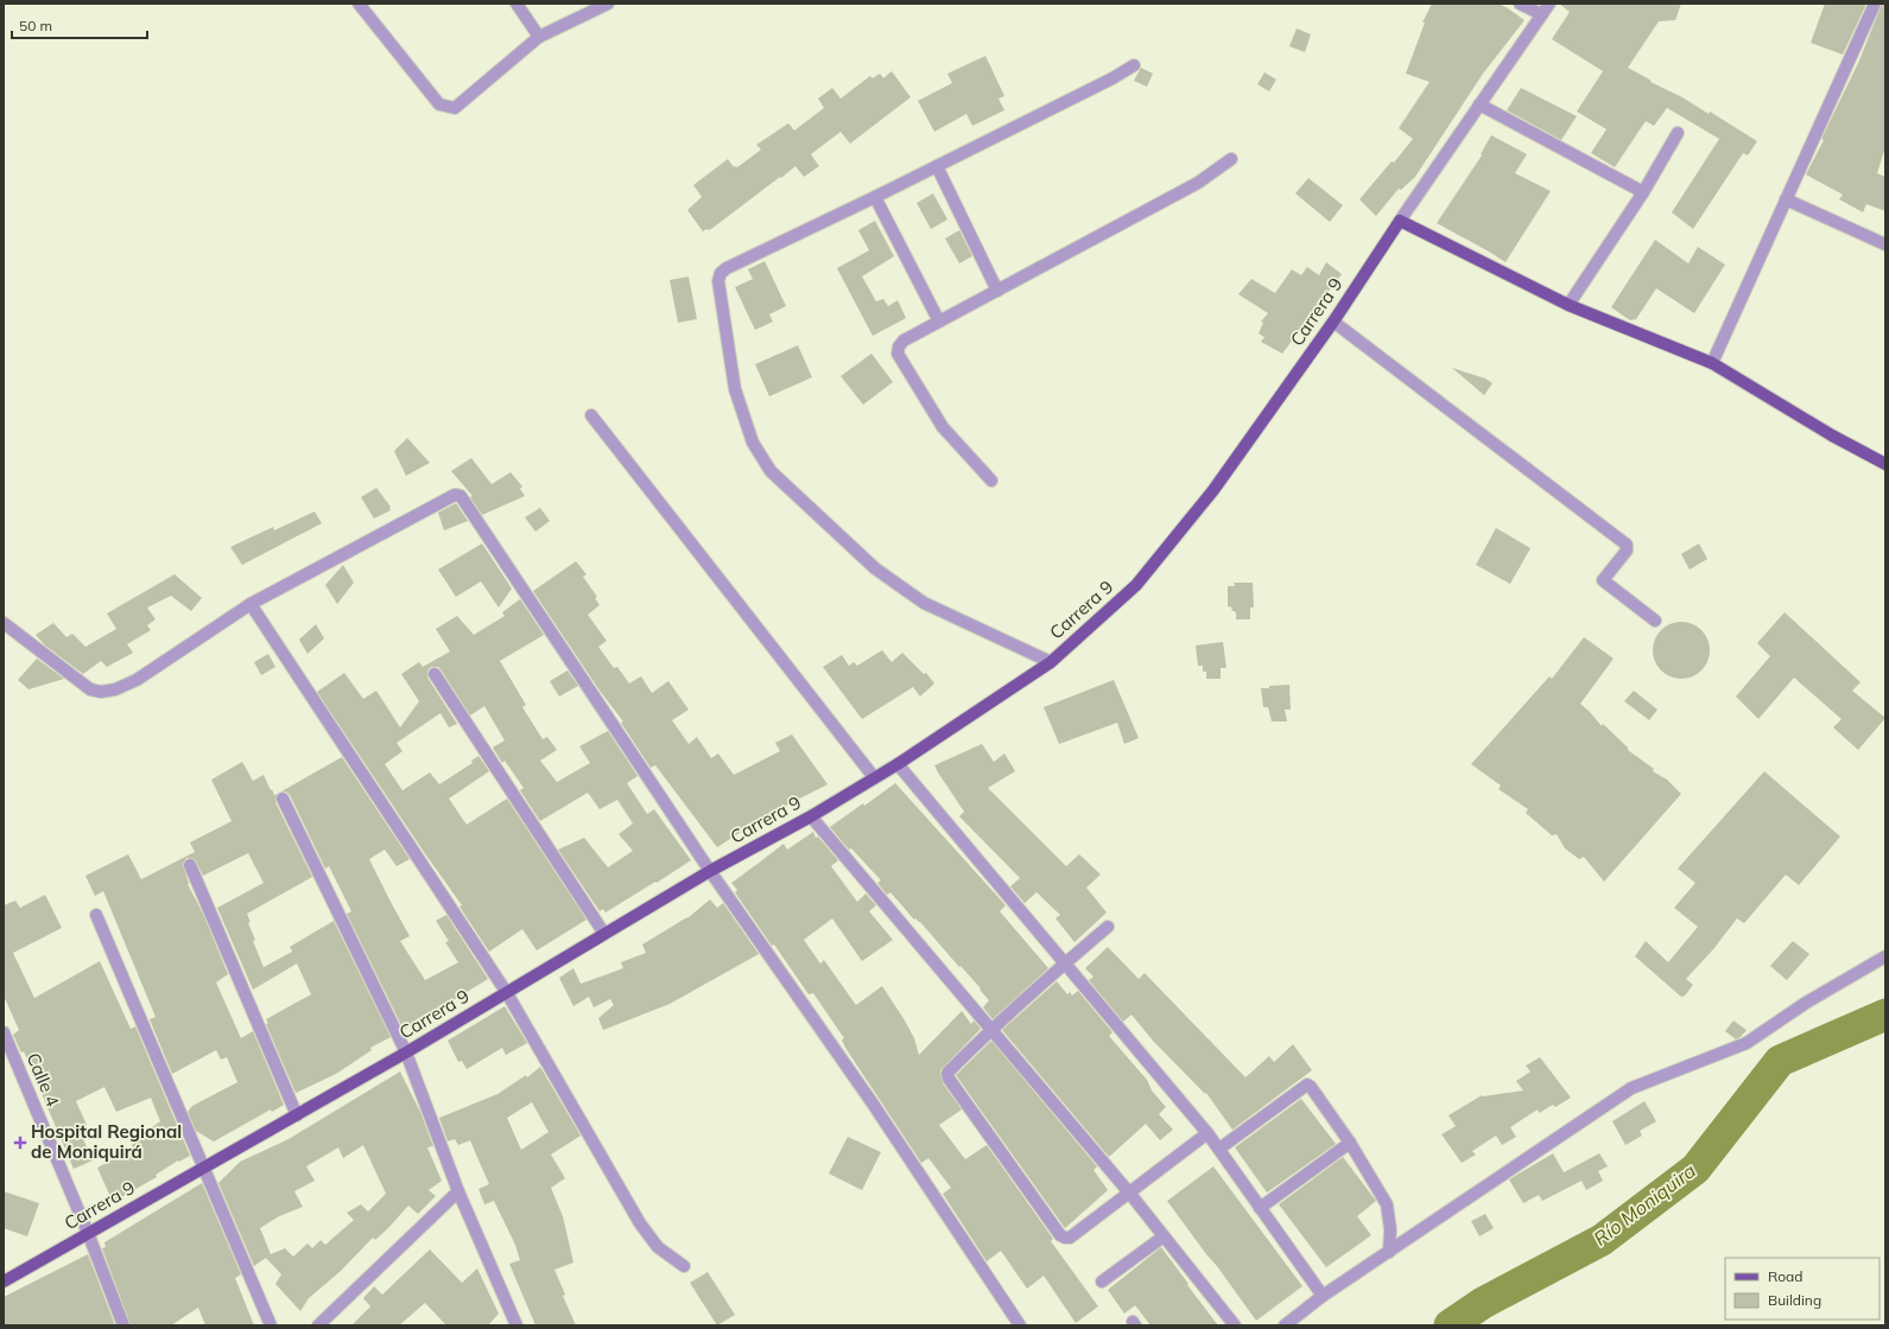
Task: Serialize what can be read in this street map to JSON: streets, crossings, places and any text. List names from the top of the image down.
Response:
{
  "streets": {
    "main road": ["Carrera 9"],
    "street": ["Calle 4"]
  },
  "crossings": [
    ["Carrera 9", "Calle 4"]
  ],
  "water": ["Río Moniquira"],
  "places": {
    "health": ["Hospital Regional de Moniquirá"]
  },
  "legend": ["Road", "Building"],
  "scale_bar": "50 m"
}
